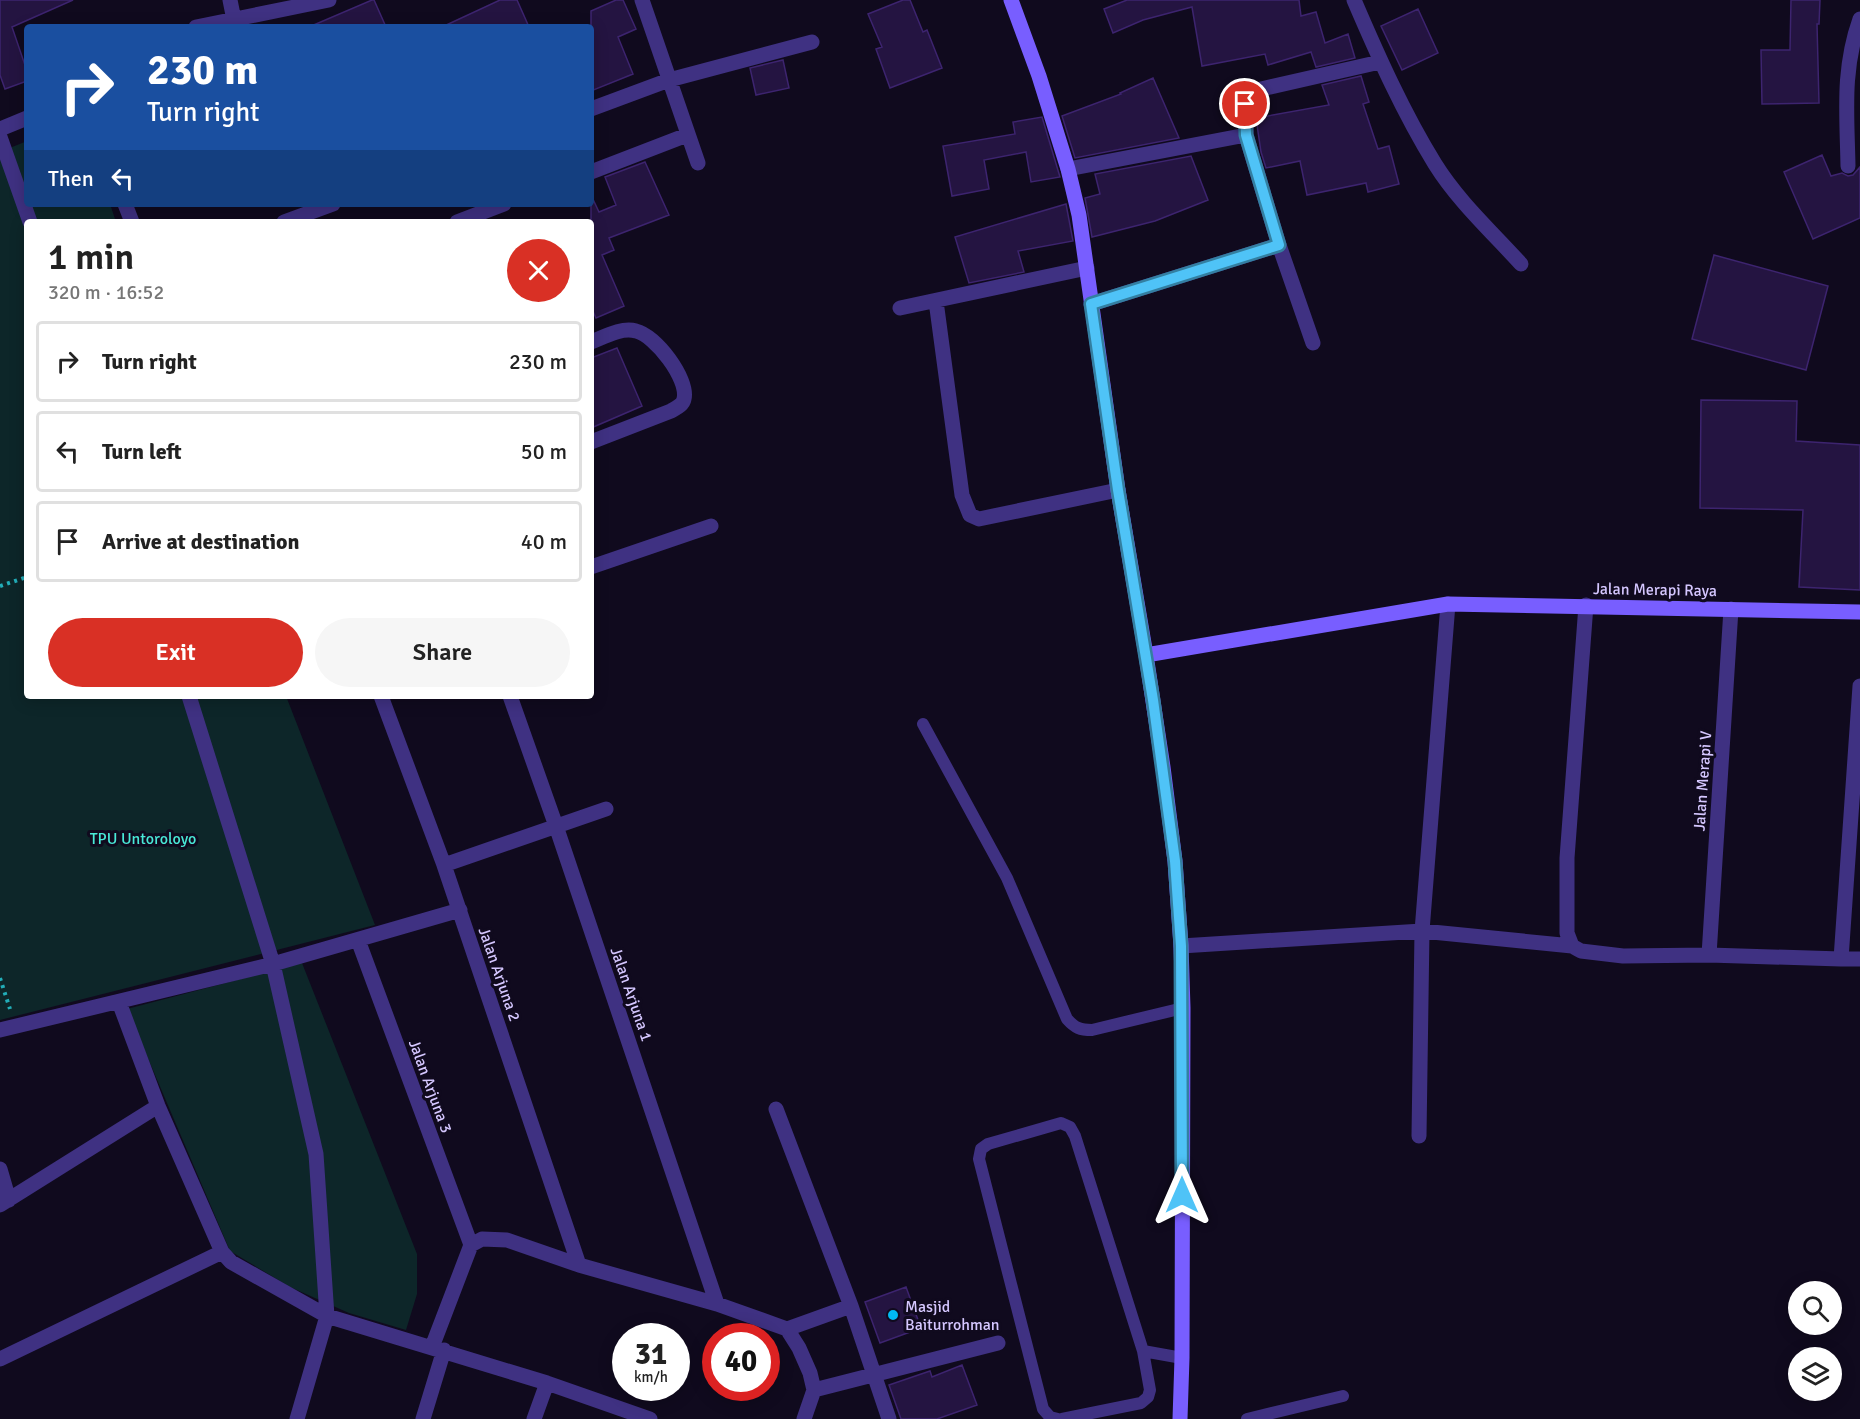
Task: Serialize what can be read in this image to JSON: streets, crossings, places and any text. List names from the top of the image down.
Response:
{
  "streets": {
    "street": [
      "Jalan Merapi Raya",
      "Jalan Merapi V",
      "Jalan Arjuna 2",
      "Jalan Arjuna 1",
      "Jalan Arjuna 3"
    ]
  },
  "crossings": [
    ["Jalan Merapi Raya", "Jalan Merapi V"]
  ],
  "parks": ["TPU Untoroloyo"],
  "places": ["Masjid Baiturrohman"],
  "page": {
    "turn": ["230 m", "Turn right"],
    "then": "Then",
    "heading": ["1 min", "320 m · 16:52"],
    "list": [
      {
        "name": "Turn right",
        "value": "230 m"
      },
      {
        "name": "Turn left",
        "value": "50 m"
      },
      {
        "name": "Arrive at destination",
        "value": "40 m"
      }
    ],
    "buttons": ["Exit", "Share"],
    "speed": "31 km/h",
    "limit": "40"
  }
}
